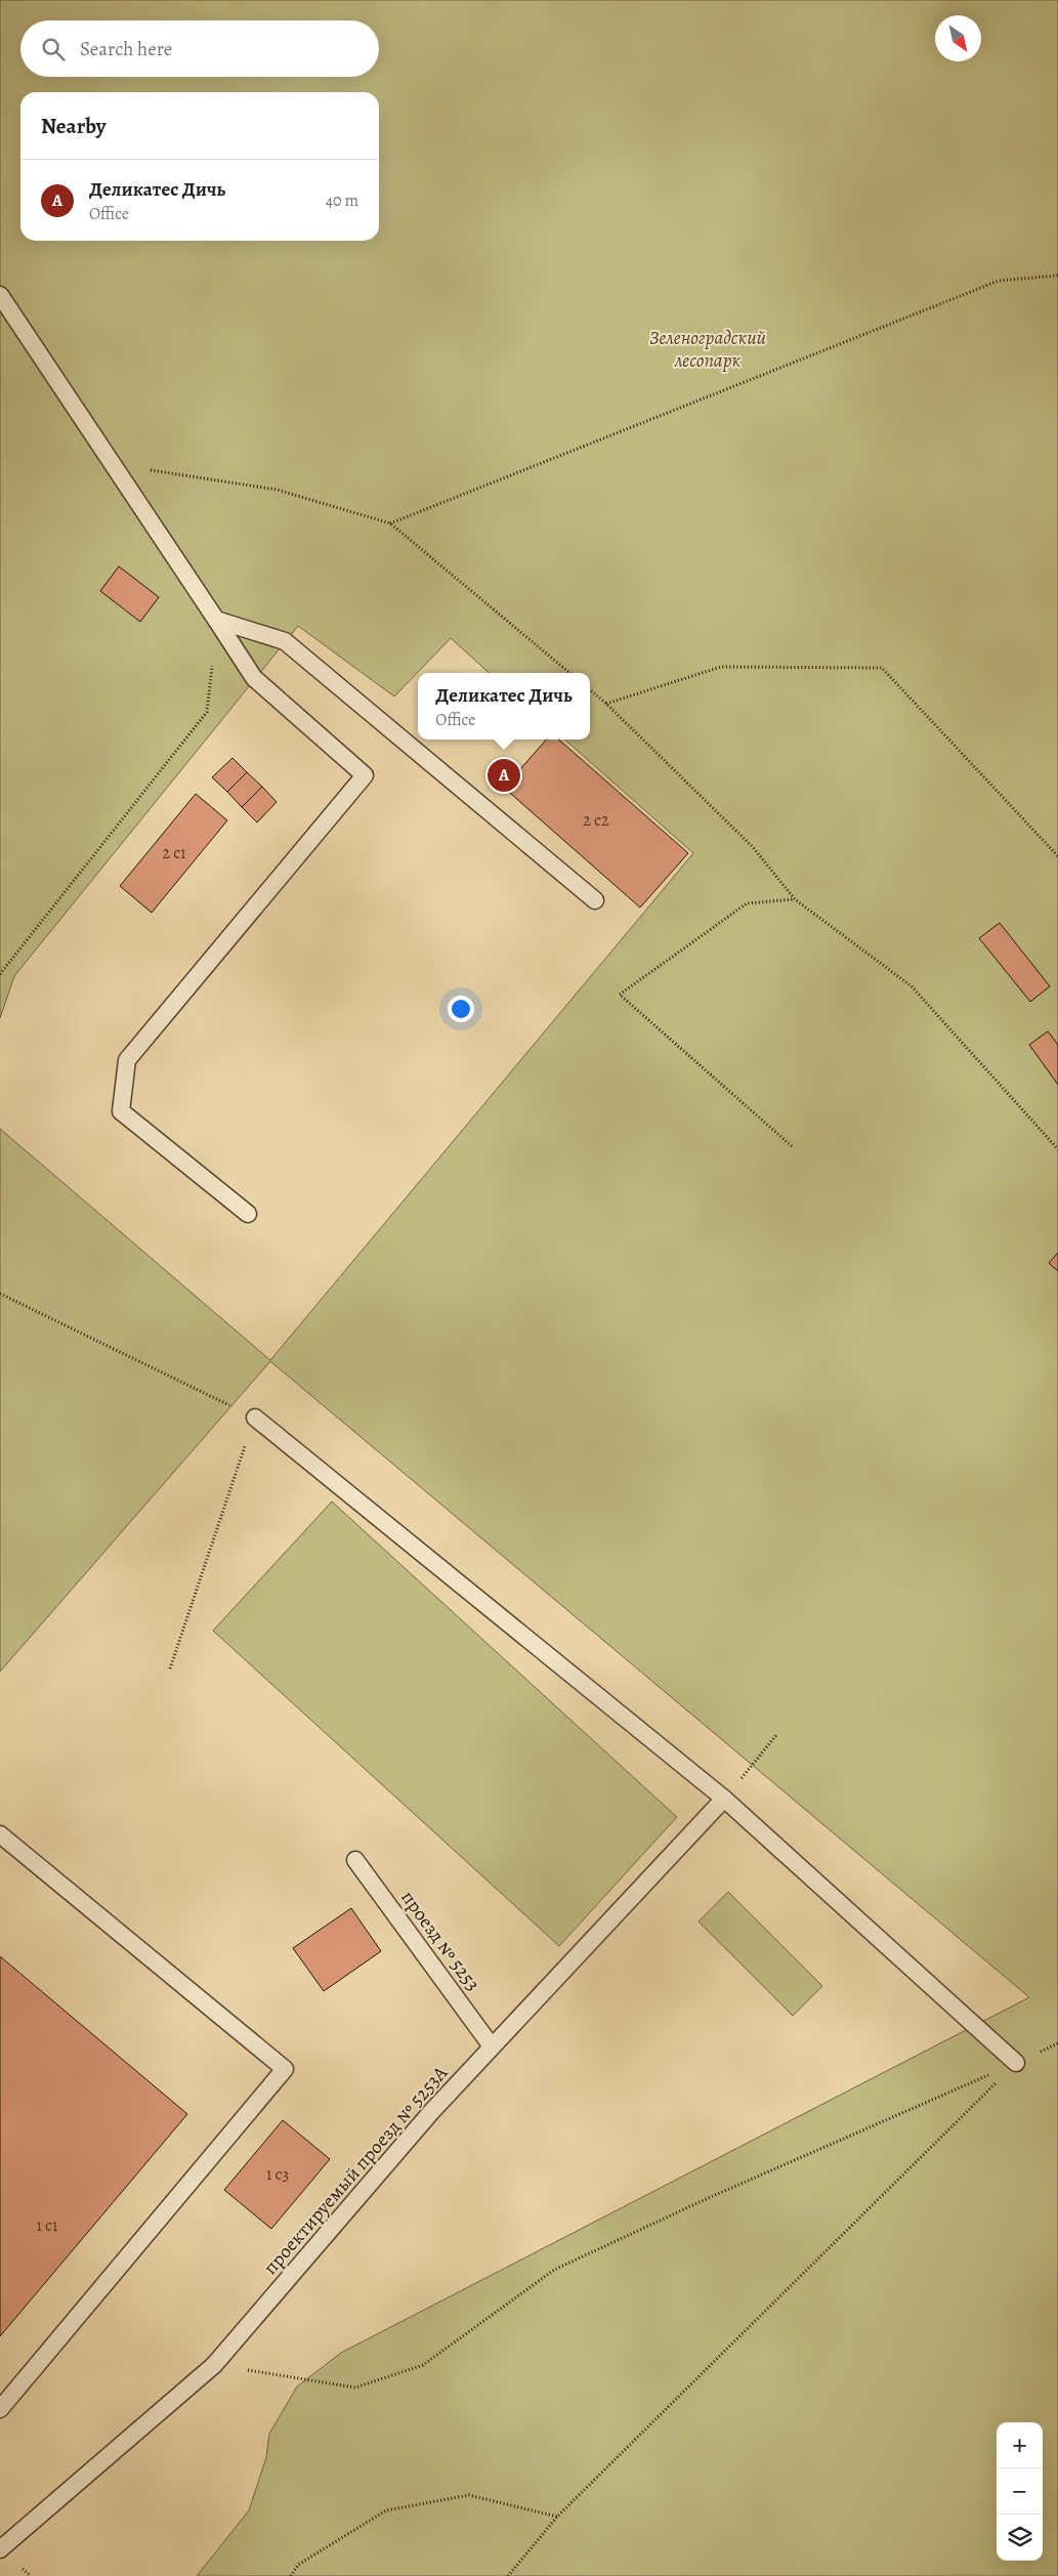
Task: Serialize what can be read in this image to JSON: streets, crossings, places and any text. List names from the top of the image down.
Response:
{
  "streets": {
    "lane": ["проезд № 5253", "проектируемый проезд № 5253А"]
  },
  "crossings": [
    ["проезд № 5253", "проектируемый проезд № 5253А"]
  ],
  "parks": ["Зеленоградский лесопарк"],
  "house_numbers": [
    "2 с2",
    "2 с1",
    "1 с3",
    "1 с1"
  ],
  "north": "bottom right",
  "page": {
    "search": "Search here",
    "heading": "Nearby",
    "list": [
      {
        "mark": "A",
        "name": "Деликатес Дичь",
        "note": "Office",
        "value": "40 m"
      }
    ],
    "popup": ["Деликатес Дичь", "Office"],
    "pins": "A",
    "map_buttons": ["+", "−"]
  }
}
